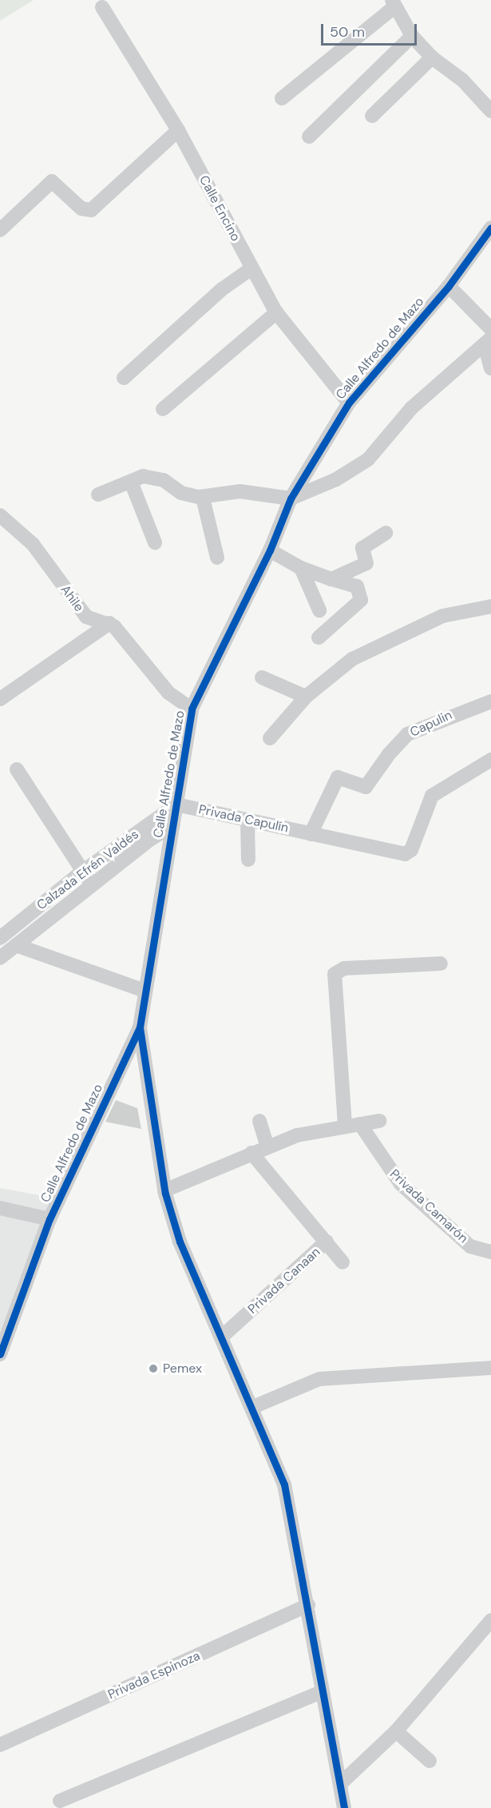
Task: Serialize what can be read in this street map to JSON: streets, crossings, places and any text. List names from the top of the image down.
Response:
{
  "streets": {
    "street": [
      "Calle Encino",
      "Calle Alfredo de Mazo",
      "Ahile",
      "Capulin",
      "Privada Capulín",
      "Calzada Efrén Valdés",
      "Privada Camarón",
      "Privada Canaan",
      "Privada Espinoza"
    ]
  },
  "crossings": [
    ["Calle Encino", "Calle Alfredo de Mazo"],
    ["Calle Alfredo de Mazo", "Privada Capulín"],
    ["Calle Alfredo de Mazo", "Calzada Efrén Valdés"],
    ["Capulin", "Privada Capulín"],
    ["Privada Capulín", "Calzada Efrén Valdés"]
  ],
  "places": ["Pemex"],
  "scale_bar": "50 m"
}
